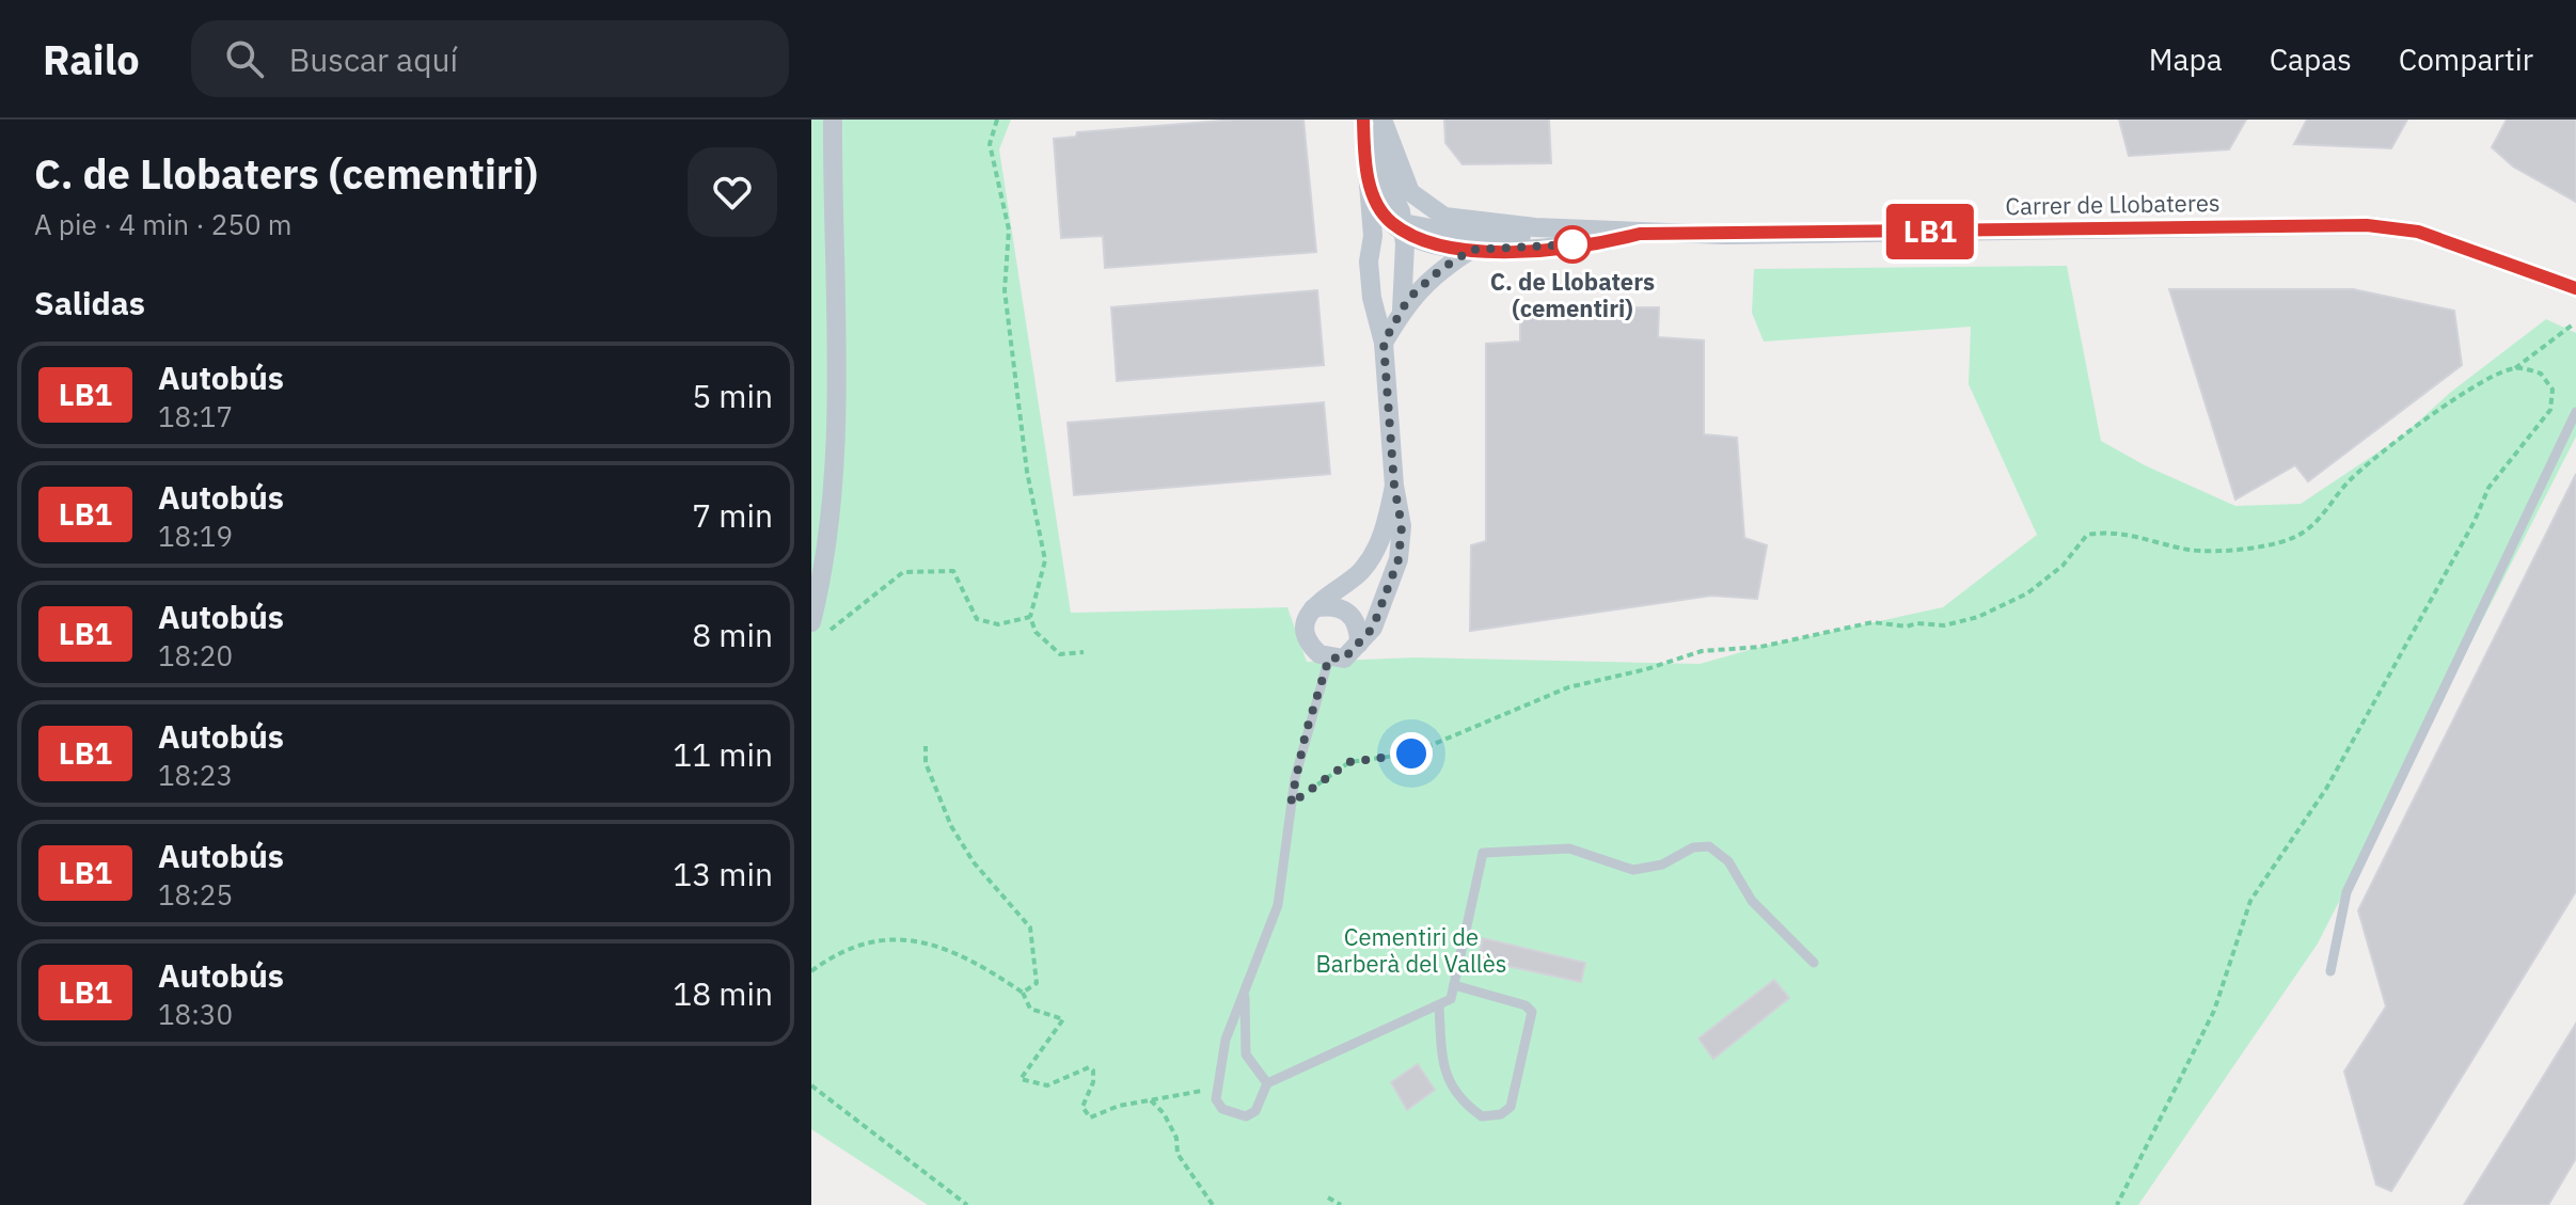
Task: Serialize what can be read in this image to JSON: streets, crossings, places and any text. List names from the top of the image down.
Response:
{
  "streets": {
    "street": ["Carrer de Llobateres"]
  },
  "parks": ["Cementiri de Barberà del Vallès"],
  "places": ["C. de Llobaters (cementiri)"],
  "lines": ["bus line LB1"],
  "page": {
    "header": "Railo",
    "search": "Buscar aquí",
    "nav": ["Mapa", "Capas", "Compartir"],
    "heading": [
      ["C. de Llobaters (cementiri)", "A pie · 4 min · 250 m"],
      "Salidas"
    ],
    "on_map": "LB1",
    "list": [
      {
        "mark": "LB1",
        "name": "Autobús",
        "note": "18:17",
        "value": "5 min"
      },
      {
        "mark": "LB1",
        "name": "Autobús",
        "note": "18:19",
        "value": "7 min"
      },
      {
        "mark": "LB1",
        "name": "Autobús",
        "note": "18:20",
        "value": "8 min"
      },
      {
        "mark": "LB1",
        "name": "Autobús",
        "note": "18:23",
        "value": "11 min"
      },
      {
        "mark": "LB1",
        "name": "Autobús",
        "note": "18:25",
        "value": "13 min"
      },
      {
        "mark": "LB1",
        "name": "Autobús",
        "note": "18:30",
        "value": "18 min"
      }
    ]
  }
}
